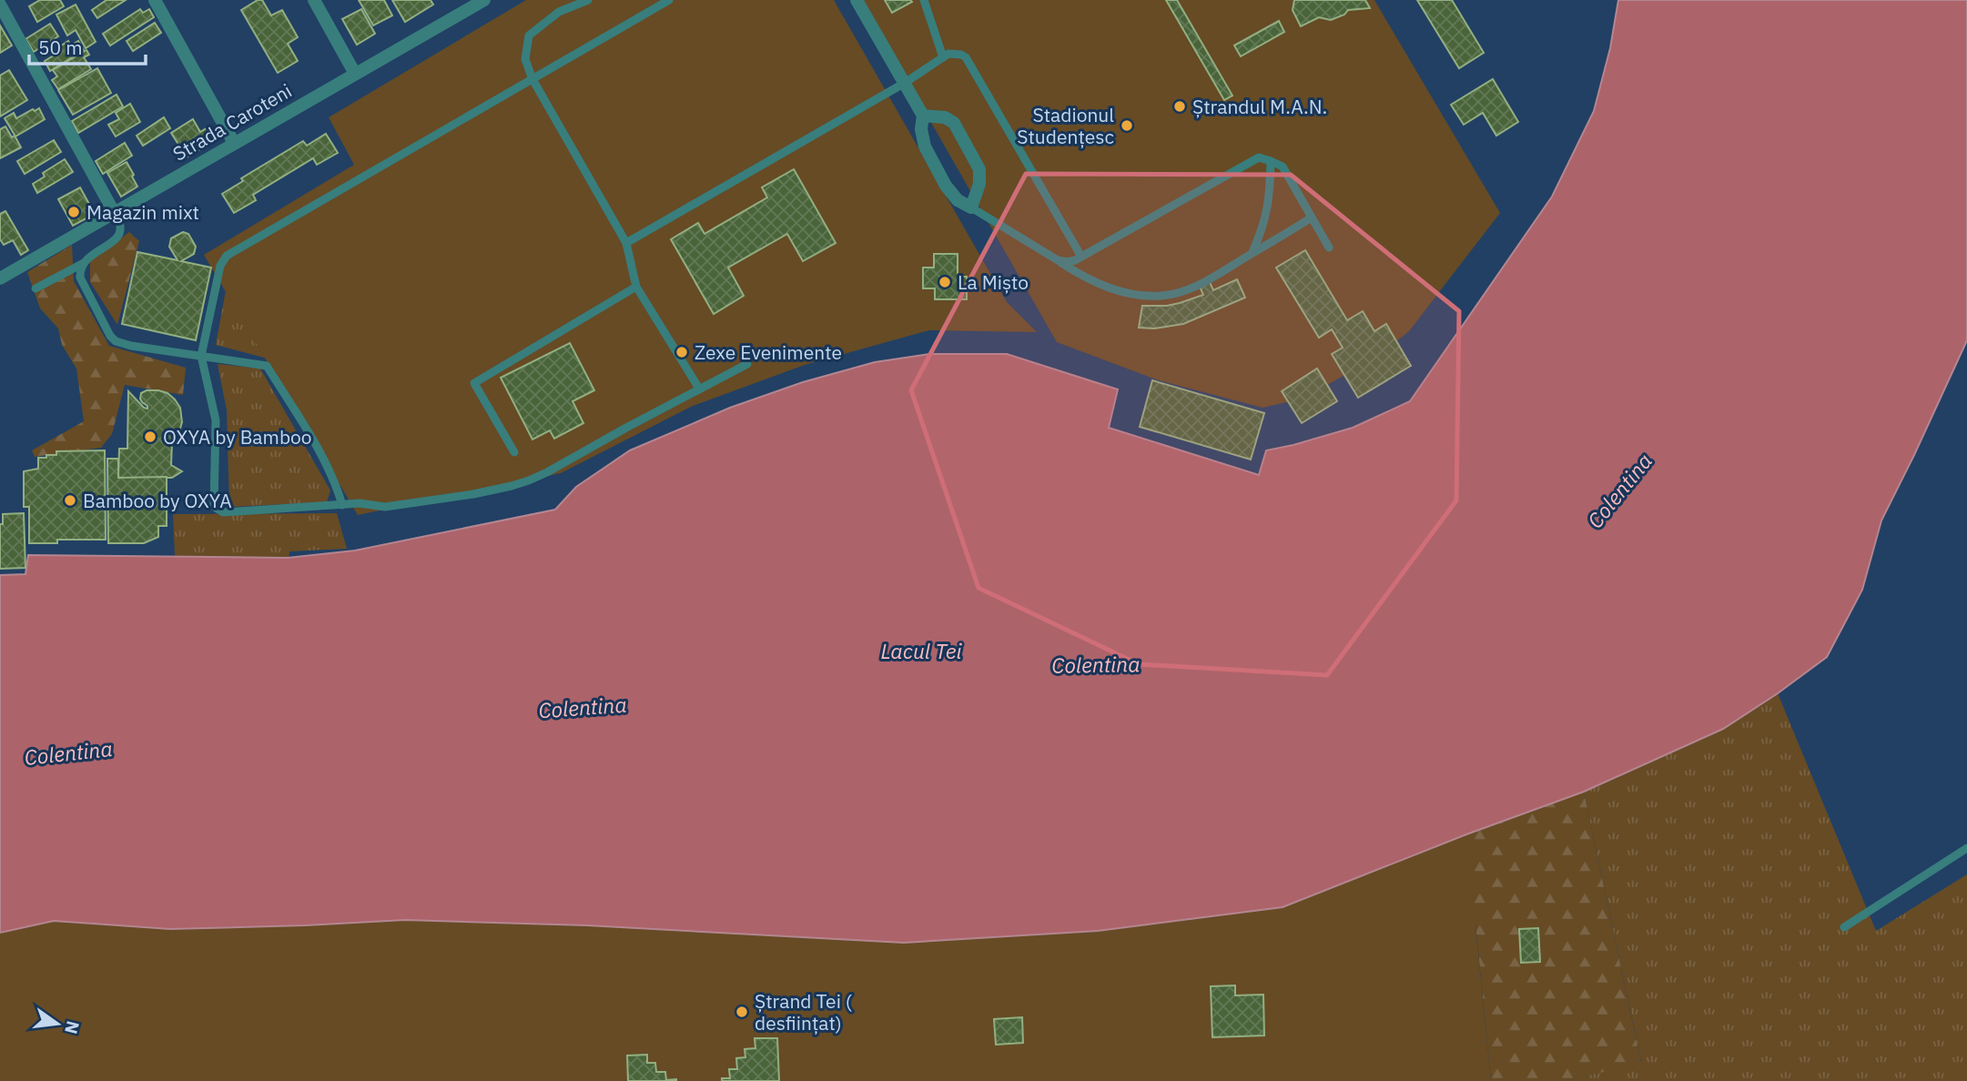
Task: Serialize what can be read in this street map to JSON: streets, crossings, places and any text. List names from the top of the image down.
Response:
{
  "streets": {
    "street": ["Strada Caroteni"]
  },
  "water": ["Colentina", "Lacul Tei"],
  "places": [
    "Ștrandul M.A.N.",
    "Stadionul Studențesc",
    "Magazin mixt",
    "La Mișto",
    "Zexe Evenimente",
    "OXYA by Bamboo",
    "Bamboo by OXYA",
    "Ștrand Tei ( desființat)"
  ],
  "scale_bar": "50 m",
  "north": "right"
}
